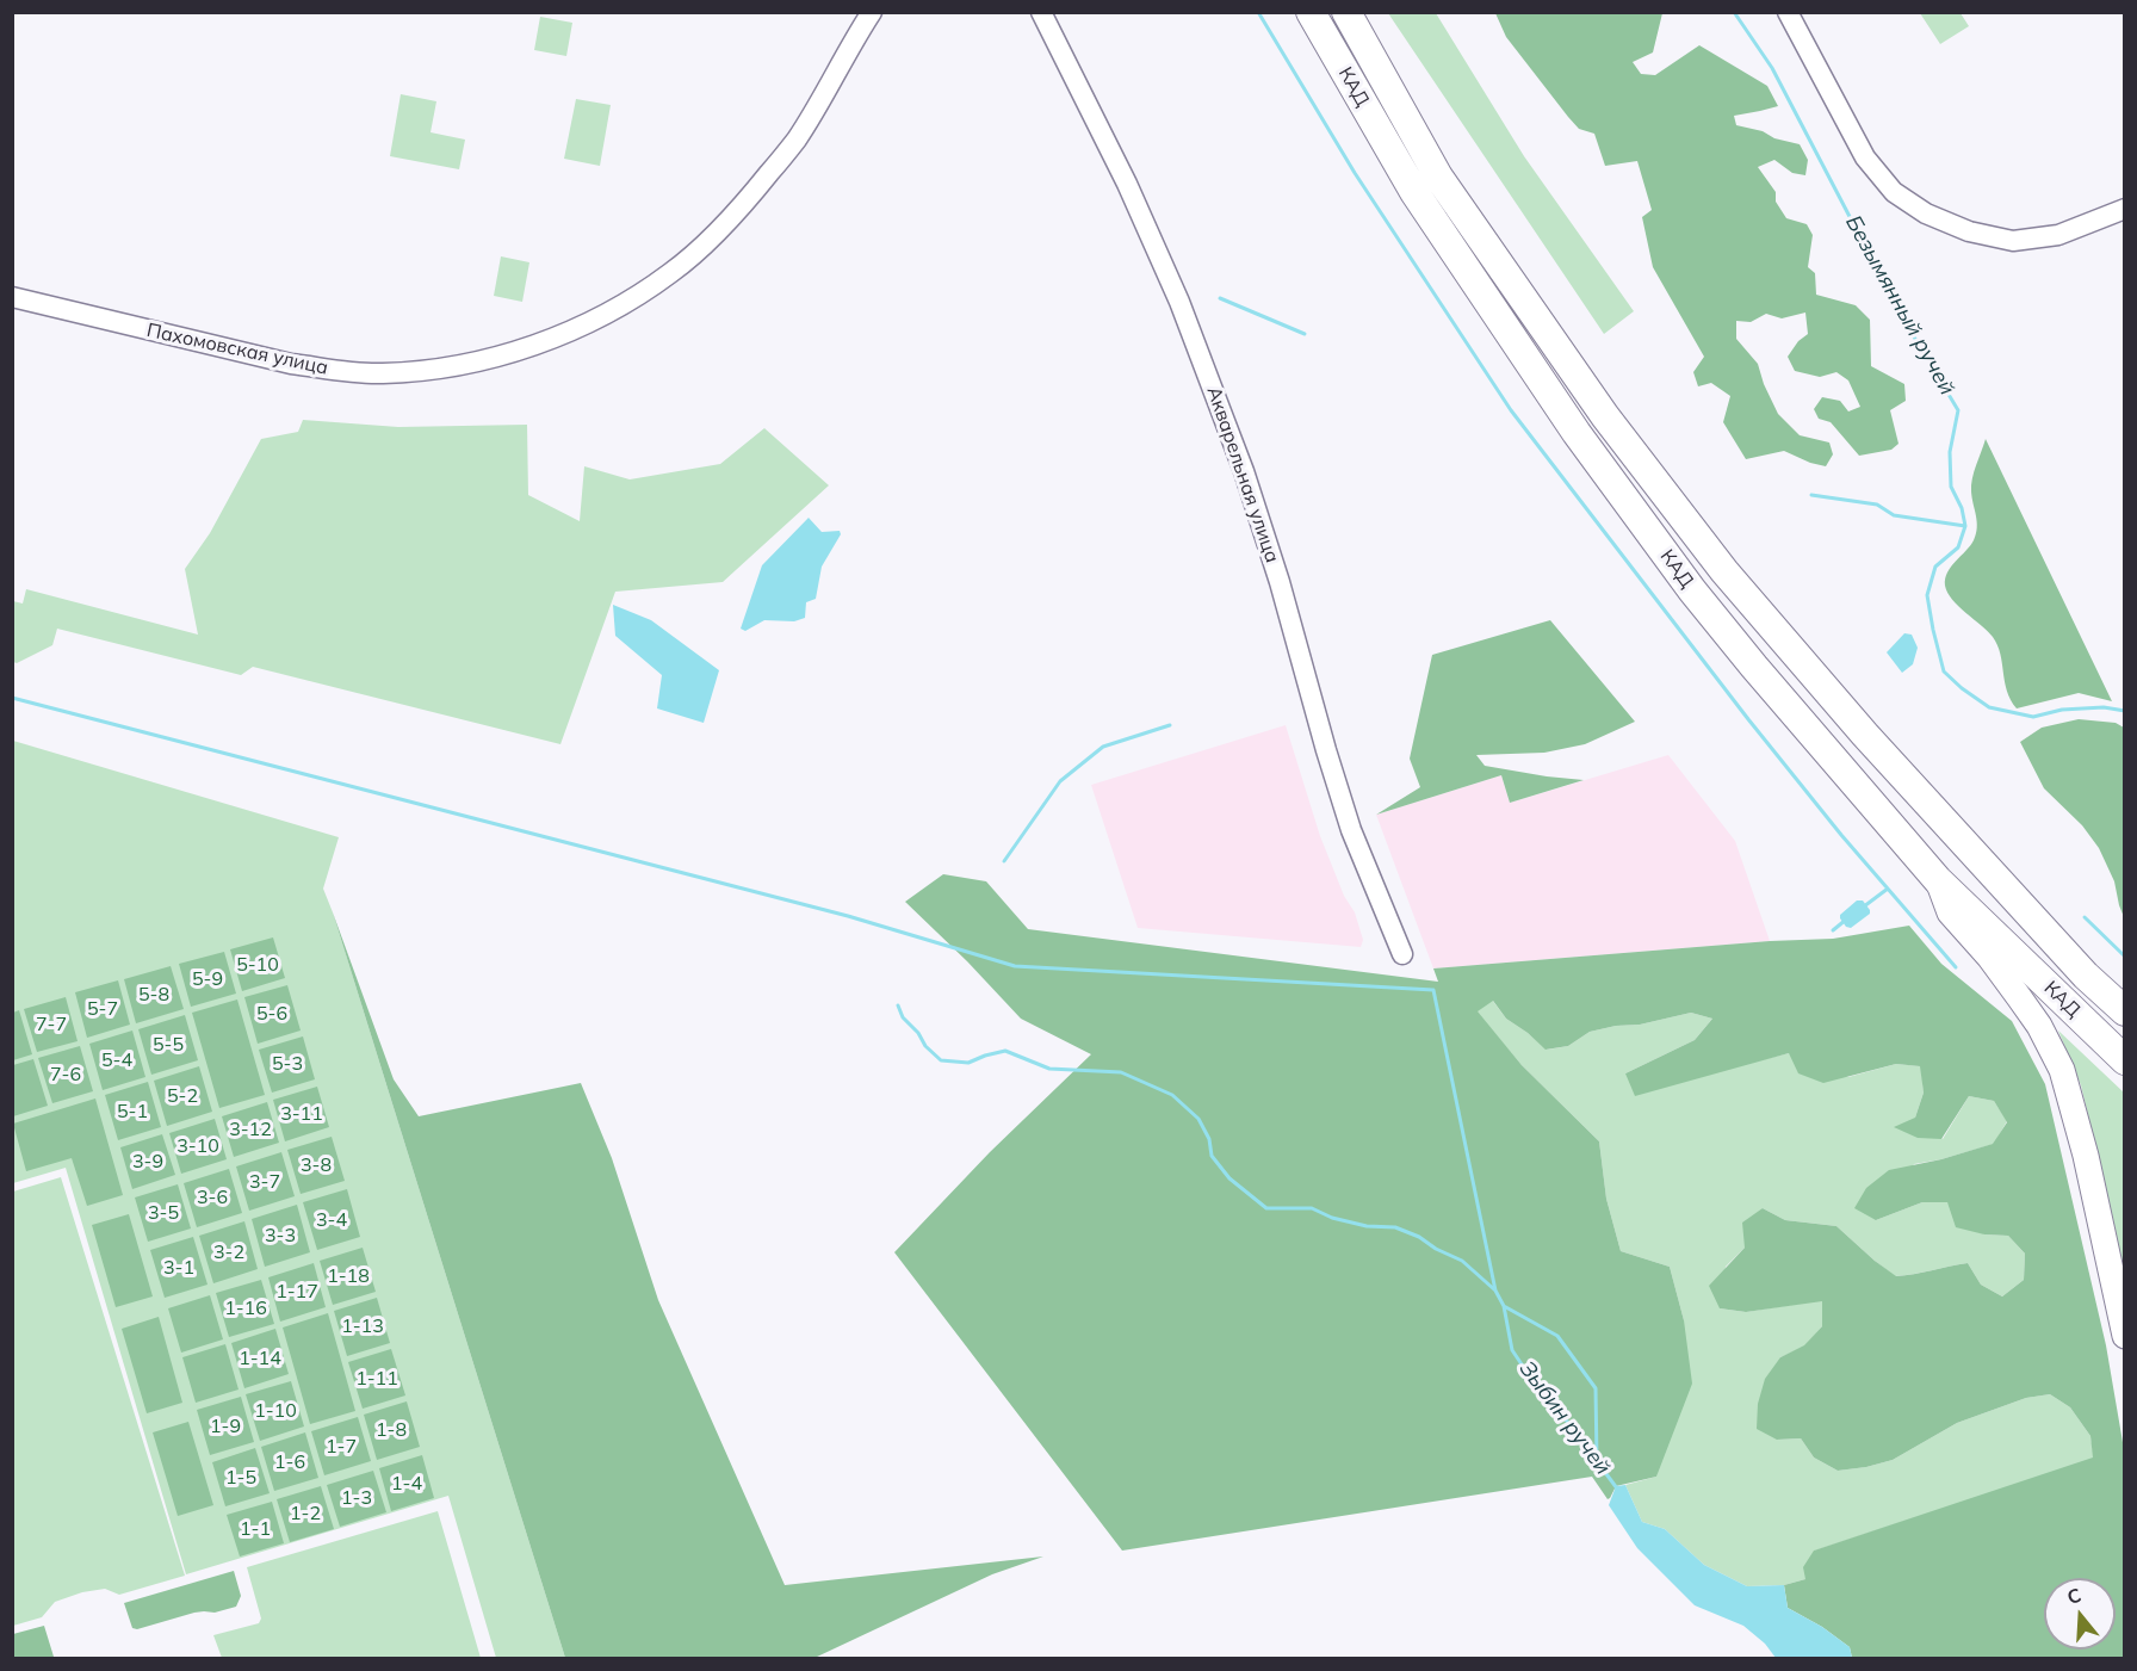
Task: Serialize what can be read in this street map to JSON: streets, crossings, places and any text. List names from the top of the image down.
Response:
{
  "streets": {
    "highway": ["КАД"],
    "street": ["Пахомовская улица", "Акварельная улица"]
  },
  "water": ["Безымянный ручей", "Зыбин ручей"],
  "parks": [
    "5-10",
    "5-9",
    "5-8",
    "5-7",
    "5-6",
    "7-7",
    "5-5",
    "5-4",
    "5-3",
    "7-6",
    "5-2",
    "5-1",
    "3-11",
    "3-12",
    "3-10",
    "3-9",
    "3-8",
    "3-7",
    "3-6",
    "3-5",
    "3-4",
    "3-3",
    "3-2",
    "3-1",
    "1-18",
    "1-17",
    "1-16",
    "1-13",
    "1-14",
    "1-11",
    "1-10",
    "1-9",
    "1-8",
    "1-7",
    "1-6",
    "1-5",
    "1-4",
    "1-3",
    "1-2",
    "1-1"
  ],
  "north": "top"
}
